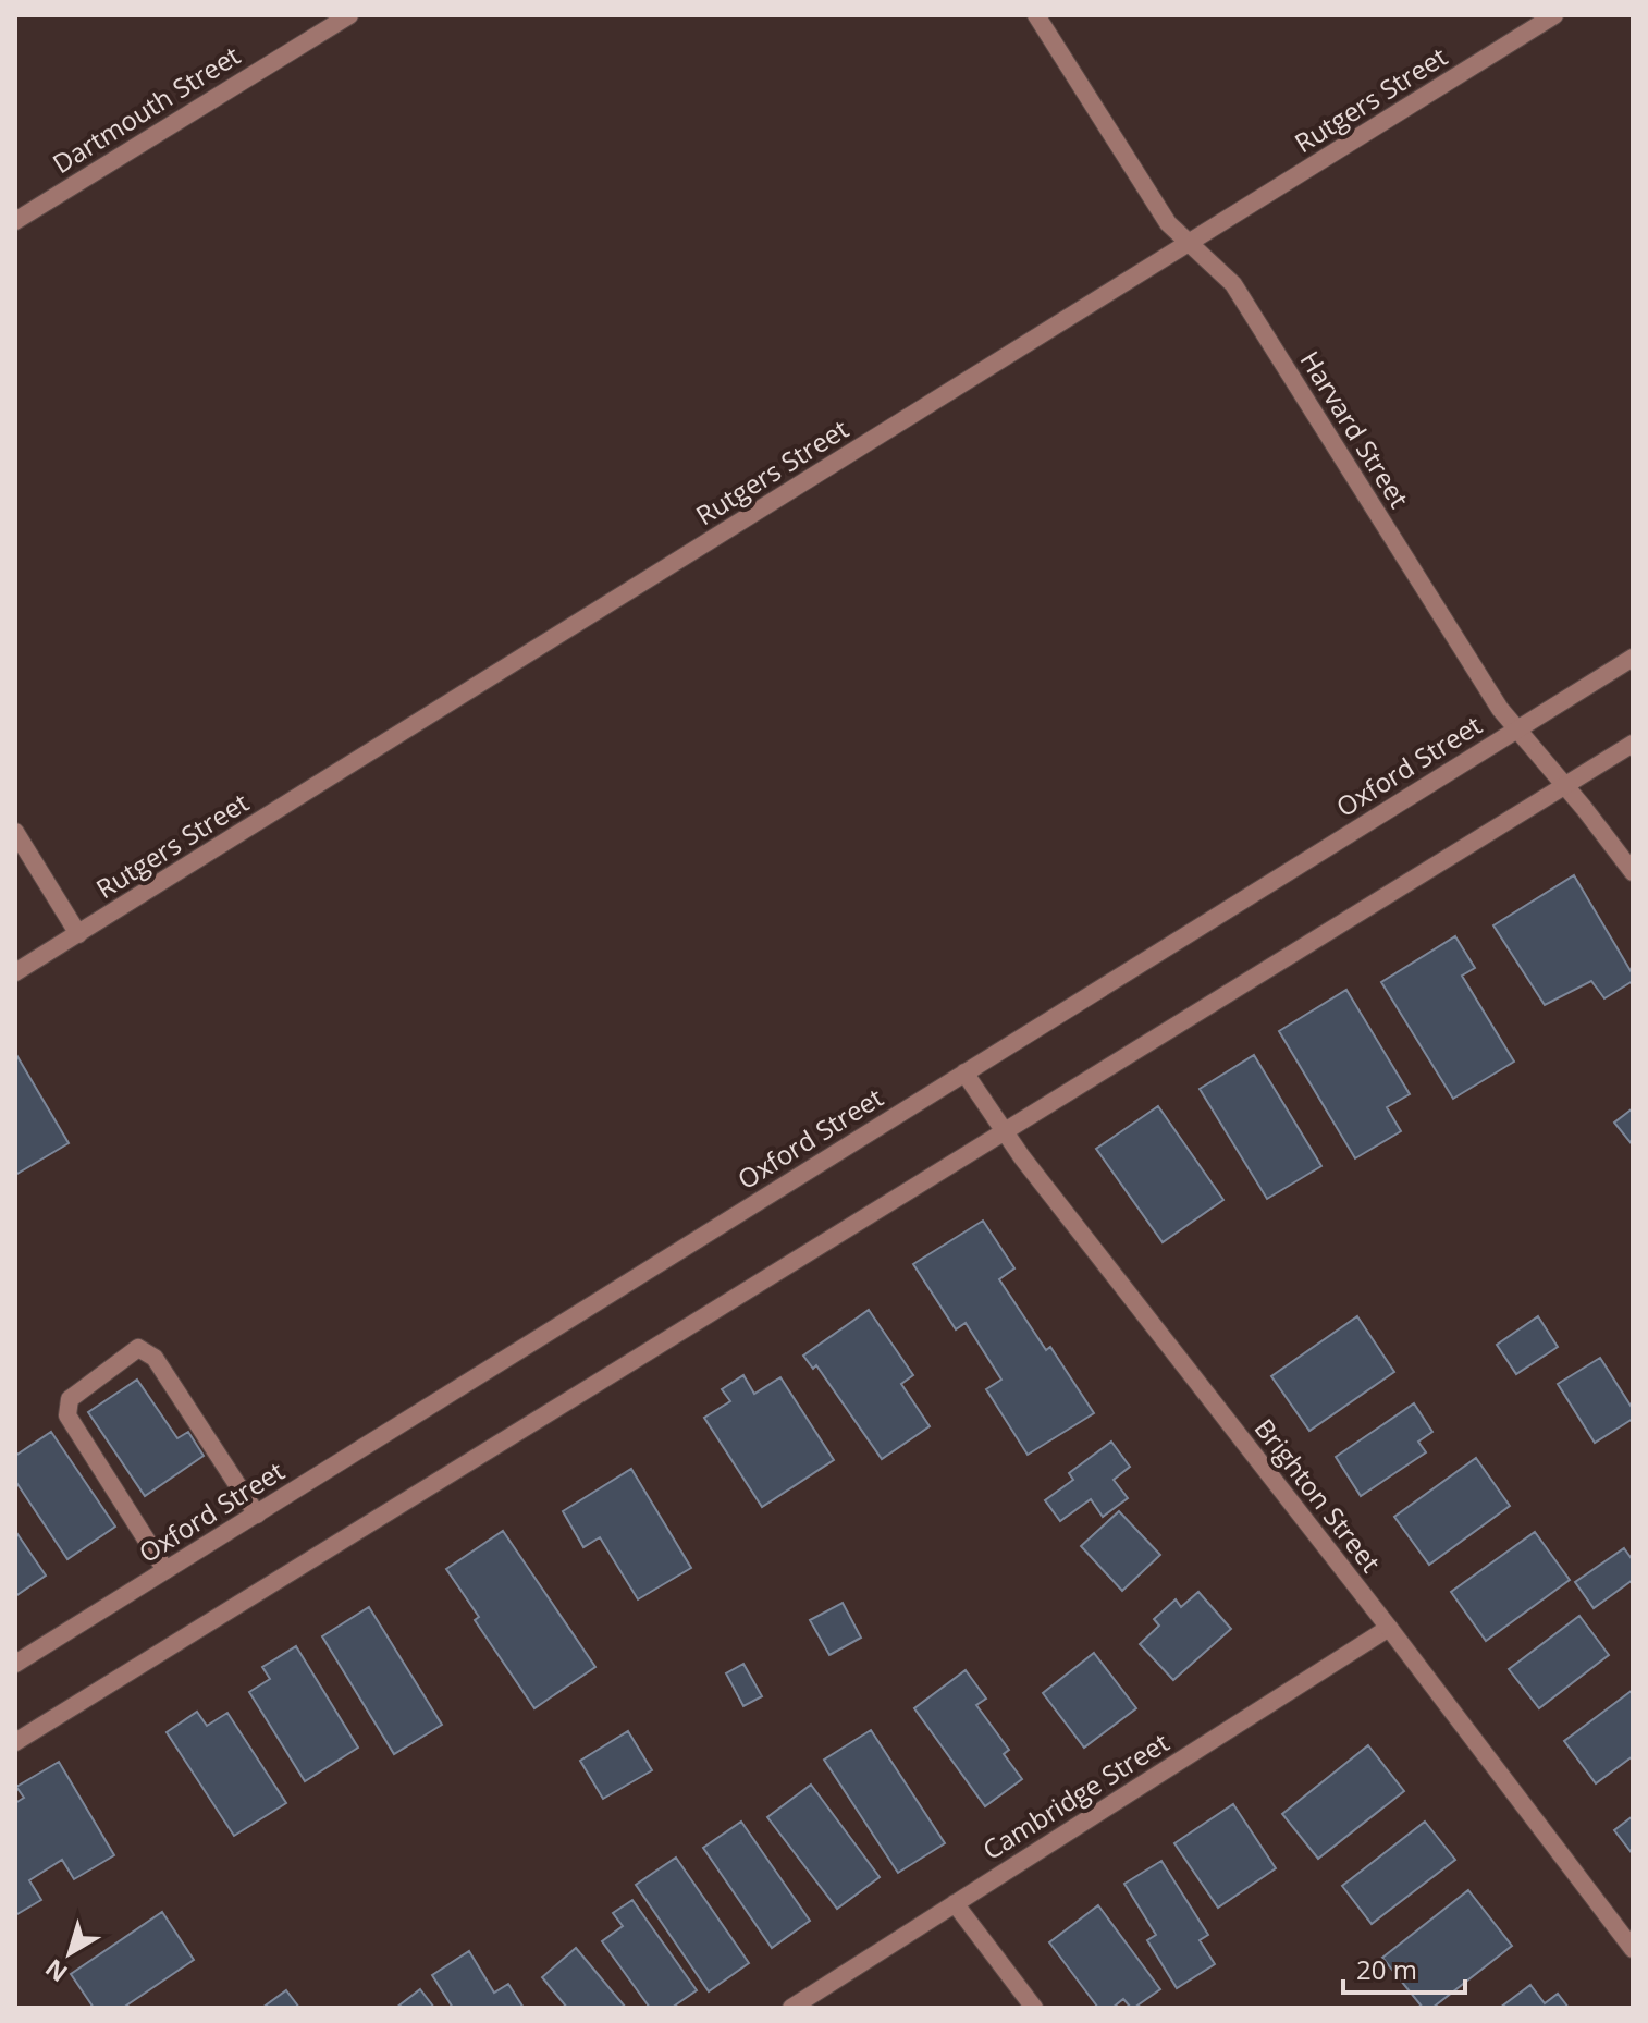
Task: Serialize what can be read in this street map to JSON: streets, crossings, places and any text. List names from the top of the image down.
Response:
{
  "streets": {
    "street": [
      "Rutgers Street",
      "Dartmouth Street",
      "Harvard Street",
      "Oxford Street",
      "Brighton Street",
      "Cambridge Street"
    ]
  },
  "crossings": [
    ["Rutgers Street", "Harvard Street"],
    ["Harvard Street", "Oxford Street"],
    ["Oxford Street", "Brighton Street"],
    ["Brighton Street", "Cambridge Street"]
  ],
  "scale_bar": "20 m",
  "north": "bottom left"
}
